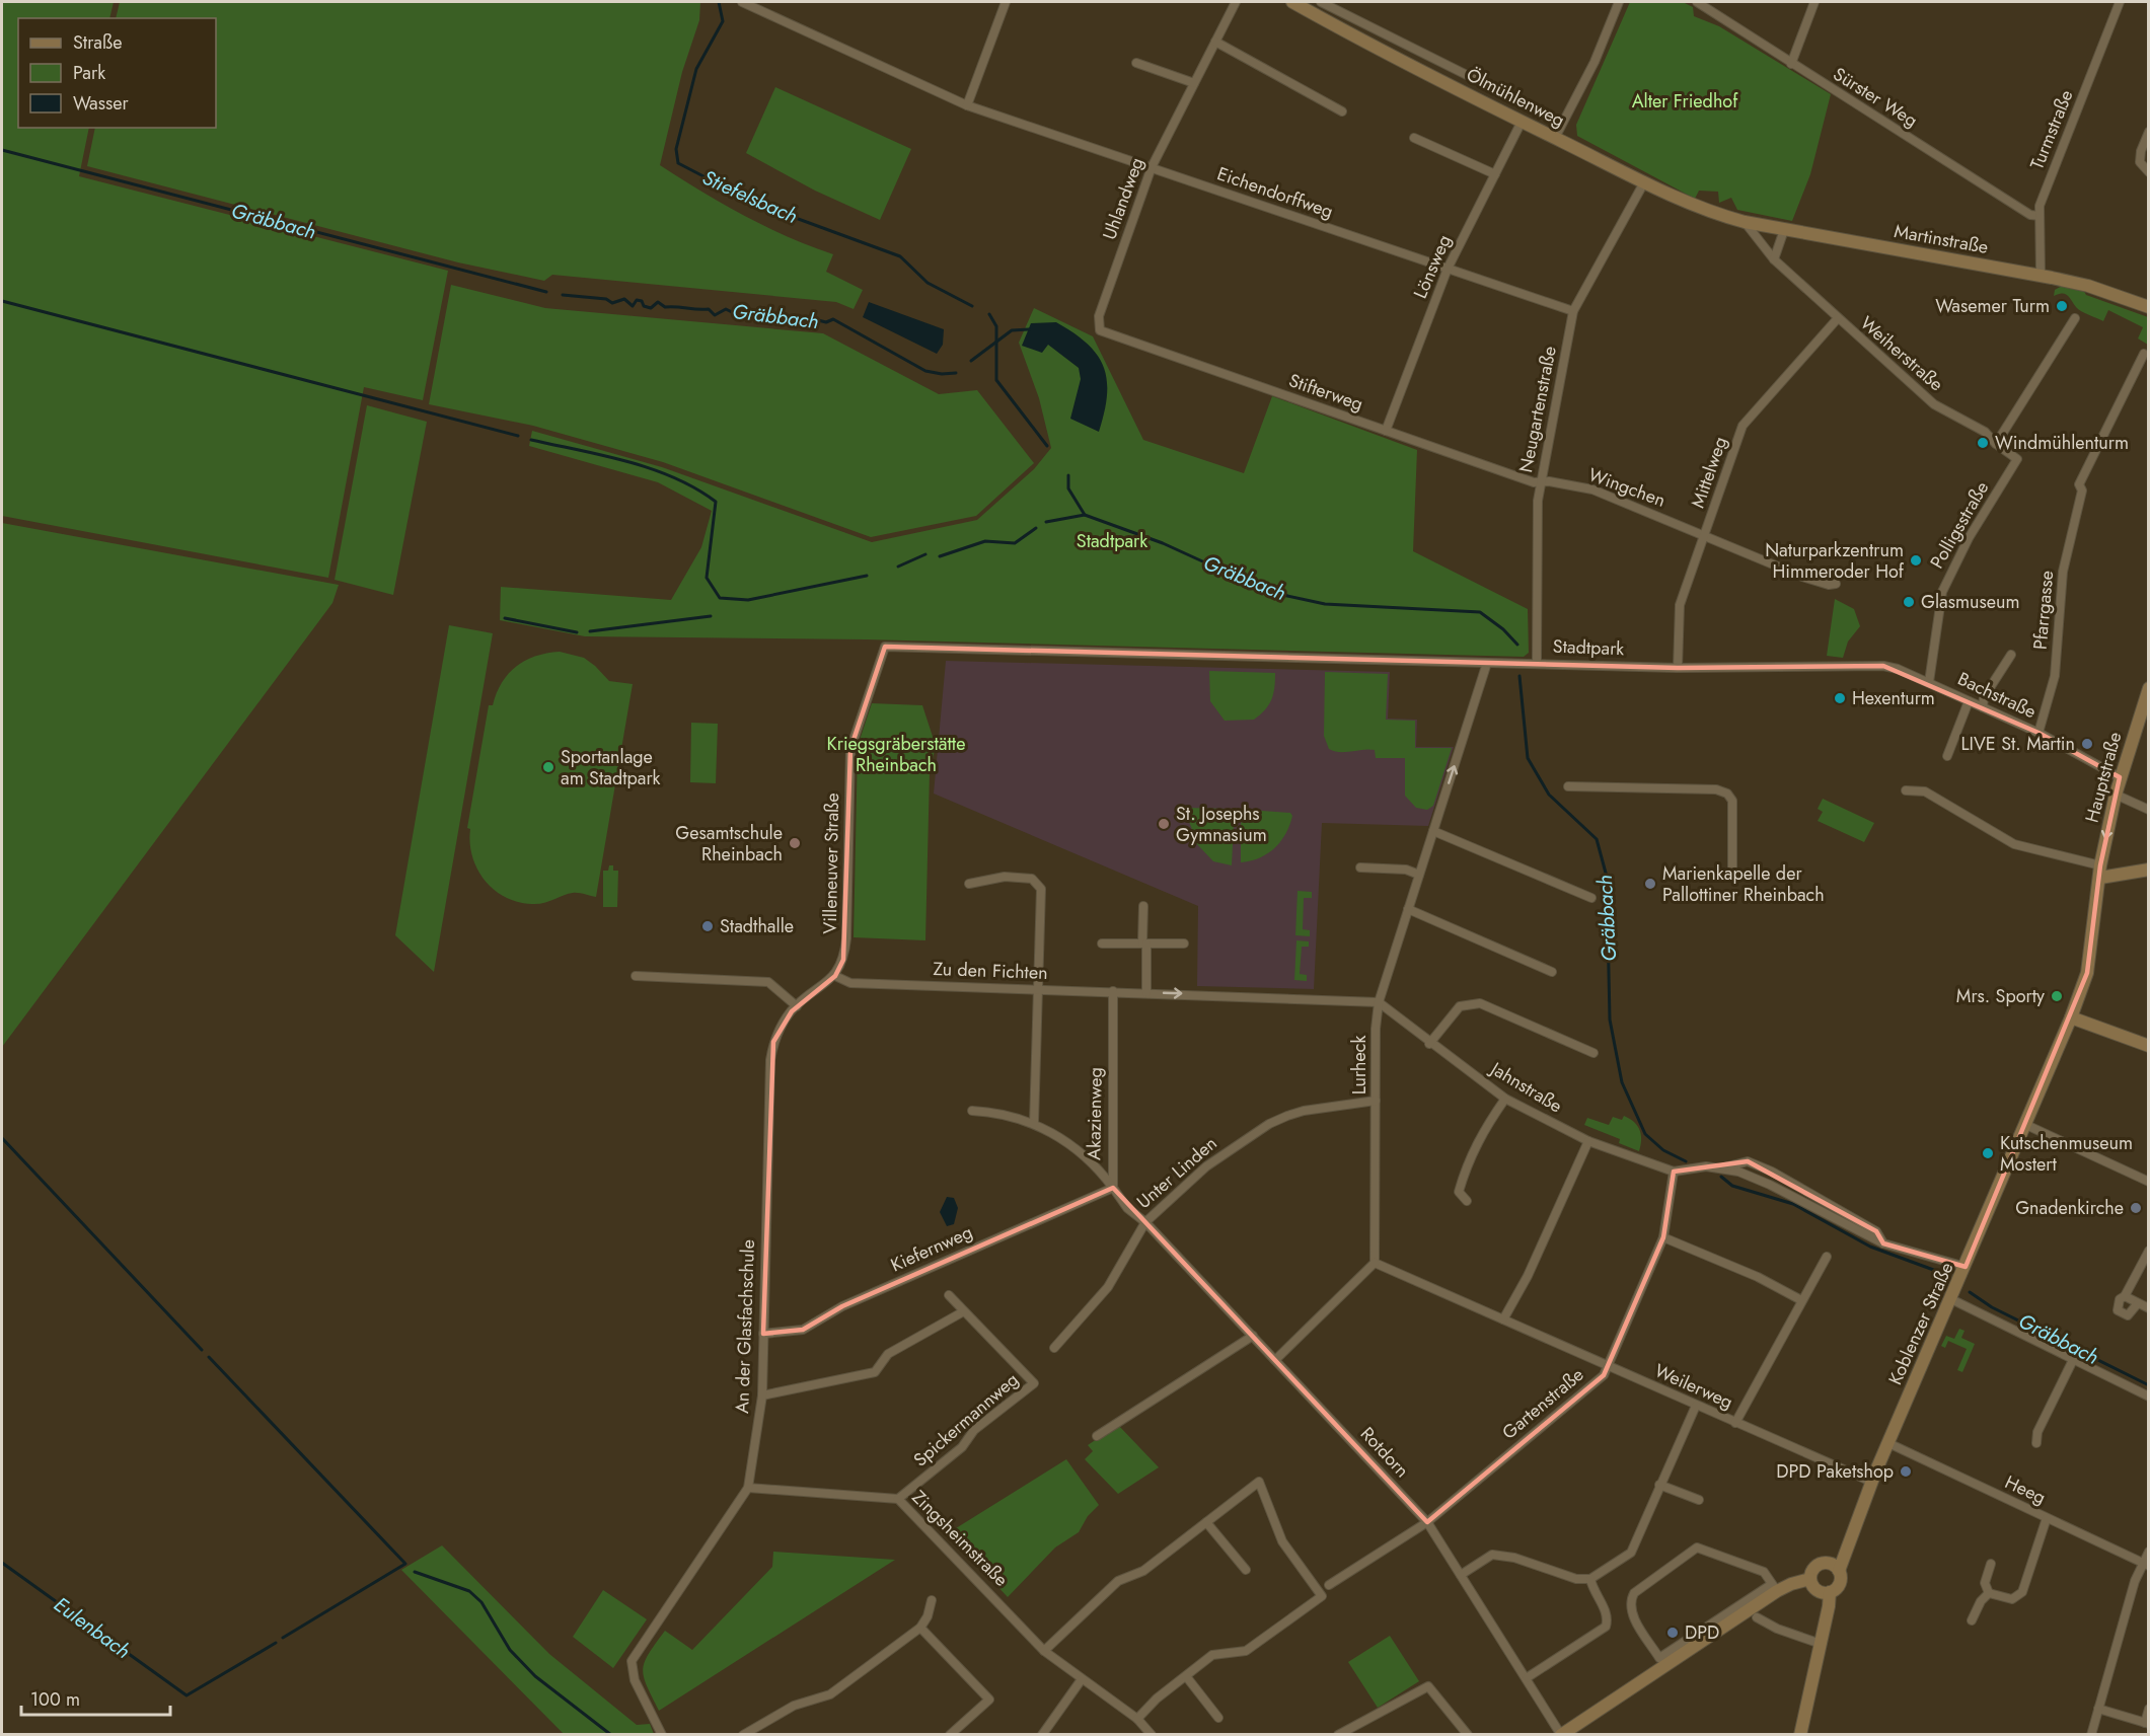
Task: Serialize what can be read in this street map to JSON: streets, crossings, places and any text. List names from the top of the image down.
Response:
{
  "streets": {
    "main road": [
      "Ölmühlenweg",
      "Martinstraße",
      "Hauptstraße",
      "Koblenzer Straße"
    ],
    "street": [
      "Sürster Weg",
      "Turmstraße",
      "Eichendorffweg",
      "Uhlandweg",
      "Lönsweg",
      "Weiherstraße",
      "Stifterweg",
      "Neugartenstraße",
      "Mittelweg",
      "Wingchen",
      "Polligsstraße",
      "Pfarrgasse",
      "Stadtpark",
      "Bachstraße",
      "Villeneuver Straße",
      "Zu den Fichten",
      "Lurheck",
      "Jahnstraße",
      "Akazienweg",
      "Unter Linden",
      "Kiefernweg",
      "An der Glasfachschule",
      "Weilerweg",
      "Gartenstraße",
      "Spickermannweg",
      "Rotdorn",
      "Heeg",
      "Zingsheimstraße"
    ]
  },
  "crossings": [
    ["Ölmühlenweg", "Martinstraße"],
    ["Ölmühlenweg", "Lönsweg"],
    ["Ölmühlenweg", "Neugartenstraße"],
    ["Sürster Weg", "Turmstraße"],
    ["Turmstraße", "Martinstraße"],
    ["Eichendorffweg", "Uhlandweg"],
    ["Eichendorffweg", "Lönsweg"],
    ["Eichendorffweg", "Neugartenstraße"],
    ["Uhlandweg", "Stifterweg"],
    ["Martinstraße", "Weiherstraße"],
    ["Lönsweg", "Stifterweg"],
    ["Weiherstraße", "Mittelweg"],
    ["Weiherstraße", "Polligsstraße"],
    ["Stifterweg", "Neugartenstraße"],
    ["Stifterweg", "Wingchen"],
    ["Neugartenstraße", "Wingchen"],
    ["Neugartenstraße", "Stadtpark"],
    ["Mittelweg", "Wingchen"],
    ["Mittelweg", "Stadtpark"],
    ["Polligsstraße", "Bachstraße"],
    ["Pfarrgasse", "Bachstraße"],
    ["Stadtpark", "Bachstraße"],
    ["Stadtpark", "Villeneuver Straße"],
    ["Stadtpark", "Lurheck"],
    ["Bachstraße", "Hauptstraße"],
    ["Hauptstraße", "Koblenzer Straße"],
    ["Villeneuver Straße", "Zu den Fichten"],
    ["Villeneuver Straße", "An der Glasfachschule"],
    ["Zu den Fichten", "Lurheck"],
    ["Zu den Fichten", "Jahnstraße"],
    ["Zu den Fichten", "Akazienweg"],
    ["Zu den Fichten", "An der Glasfachschule"],
    ["Lurheck", "Jahnstraße"],
    ["Lurheck", "Unter Linden"],
    ["Lurheck", "Weilerweg"],
    ["Jahnstraße", "Gartenstraße"],
    ["Akazienweg", "Kiefernweg"],
    ["Unter Linden", "Rotdorn"],
    ["Kiefernweg", "An der Glasfachschule"],
    ["Koblenzer Straße", "Weilerweg"],
    ["Koblenzer Straße", "Heeg"],
    ["An der Glasfachschule", "Zingsheimstraße"],
    ["Weilerweg", "Gartenstraße"],
    ["Gartenstraße", "Rotdorn"],
    ["Spickermannweg", "Zingsheimstraße"]
  ],
  "one_way": ["Zu den Fichten"],
  "water": ["Stiefelsbach", "Gräbbach", "Eulenbach"],
  "parks": ["Alter Friedhof", "Stadtpark", "Kriegsgräberstätte Rheinbach"],
  "places": [
    "Wasemer Turm",
    "Windmühlenturm",
    "Naturparkzentrum Himmeroder Hof",
    "Glasmuseum",
    "Hexenturm",
    "LIVE St. Martin",
    "Sportanlage am Stadtpark",
    "St. Josephs Gymnasium",
    "Gesamtschule Rheinbach",
    "Marienkapelle der Pallottiner Rheinbach",
    "Stadthalle",
    "Mrs. Sporty",
    "Kutschenmuseum Mostert",
    "Gnadenkirche",
    "DPD Paketshop",
    "DPD"
  ],
  "legend": ["Straße", "Park", "Wasser"],
  "scale_bar": "100 m"
}
